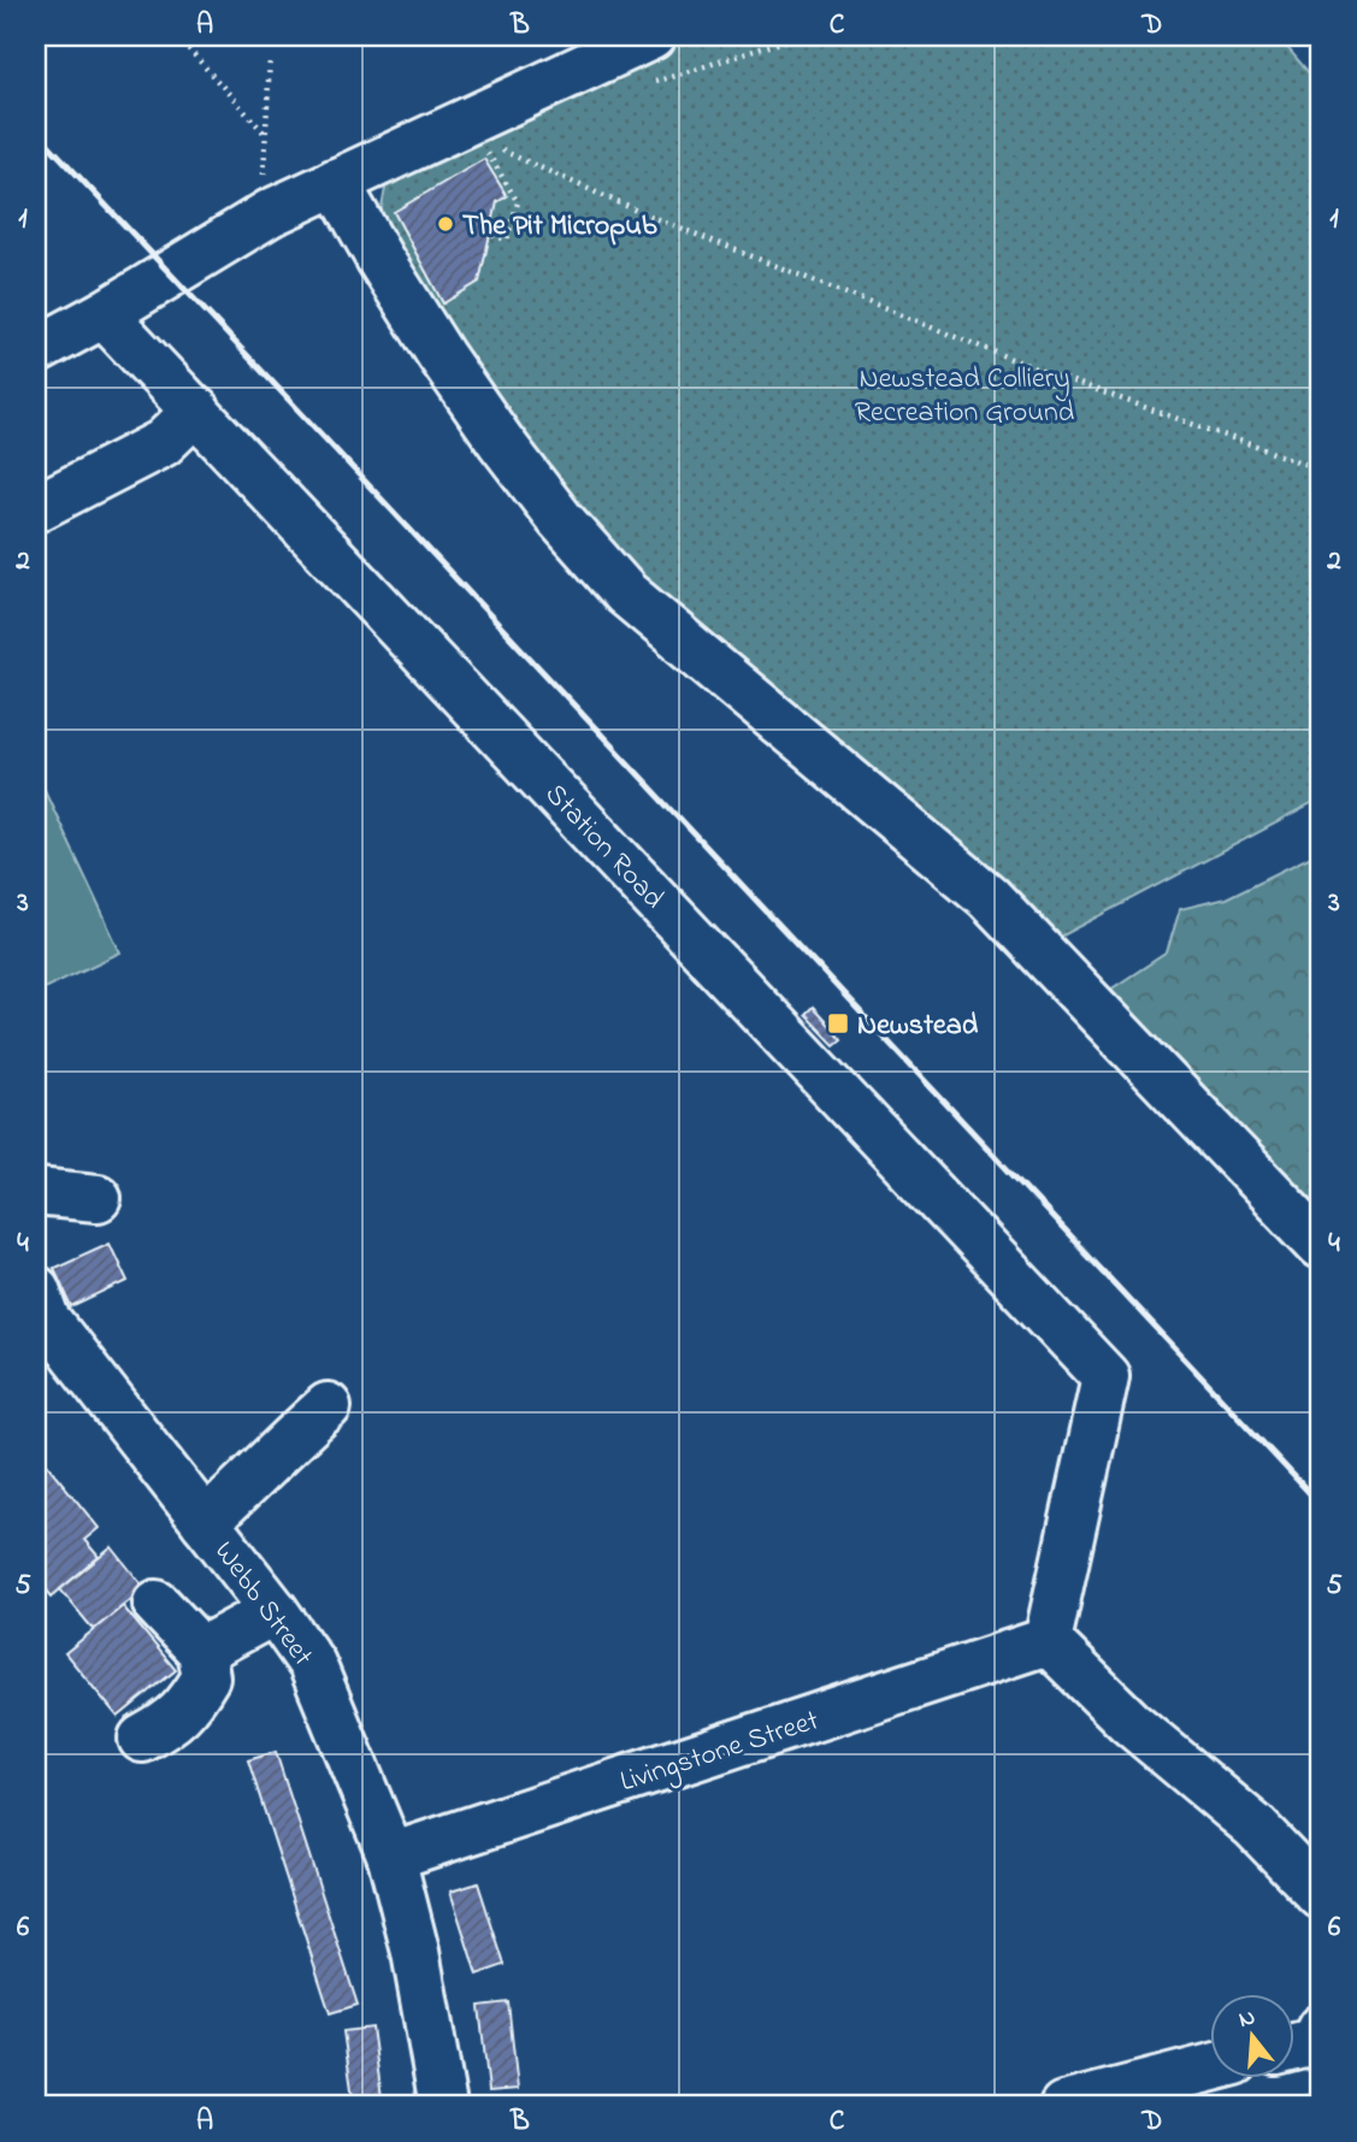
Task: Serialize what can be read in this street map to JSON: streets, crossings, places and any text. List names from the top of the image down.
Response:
{
  "streets": {
    "street": ["Station Road", "Webb Street", "Livingstone Street"]
  },
  "crossings": [
    ["Station Road", "Livingstone Street"],
    ["Webb Street", "Livingstone Street"]
  ],
  "parks": ["Newstead Colliery Recreation Ground"],
  "places": {
    "other": ["The Pit Micropub"],
    "transit": ["Newstead"]
  },
  "north": "top",
  "grid": {
    "columns": [
      "A",
      "B",
      "C",
      "D"
    ],
    "rows": [
      "1",
      "2",
      "3",
      "4",
      "5",
      "6"
    ]
  }
}
